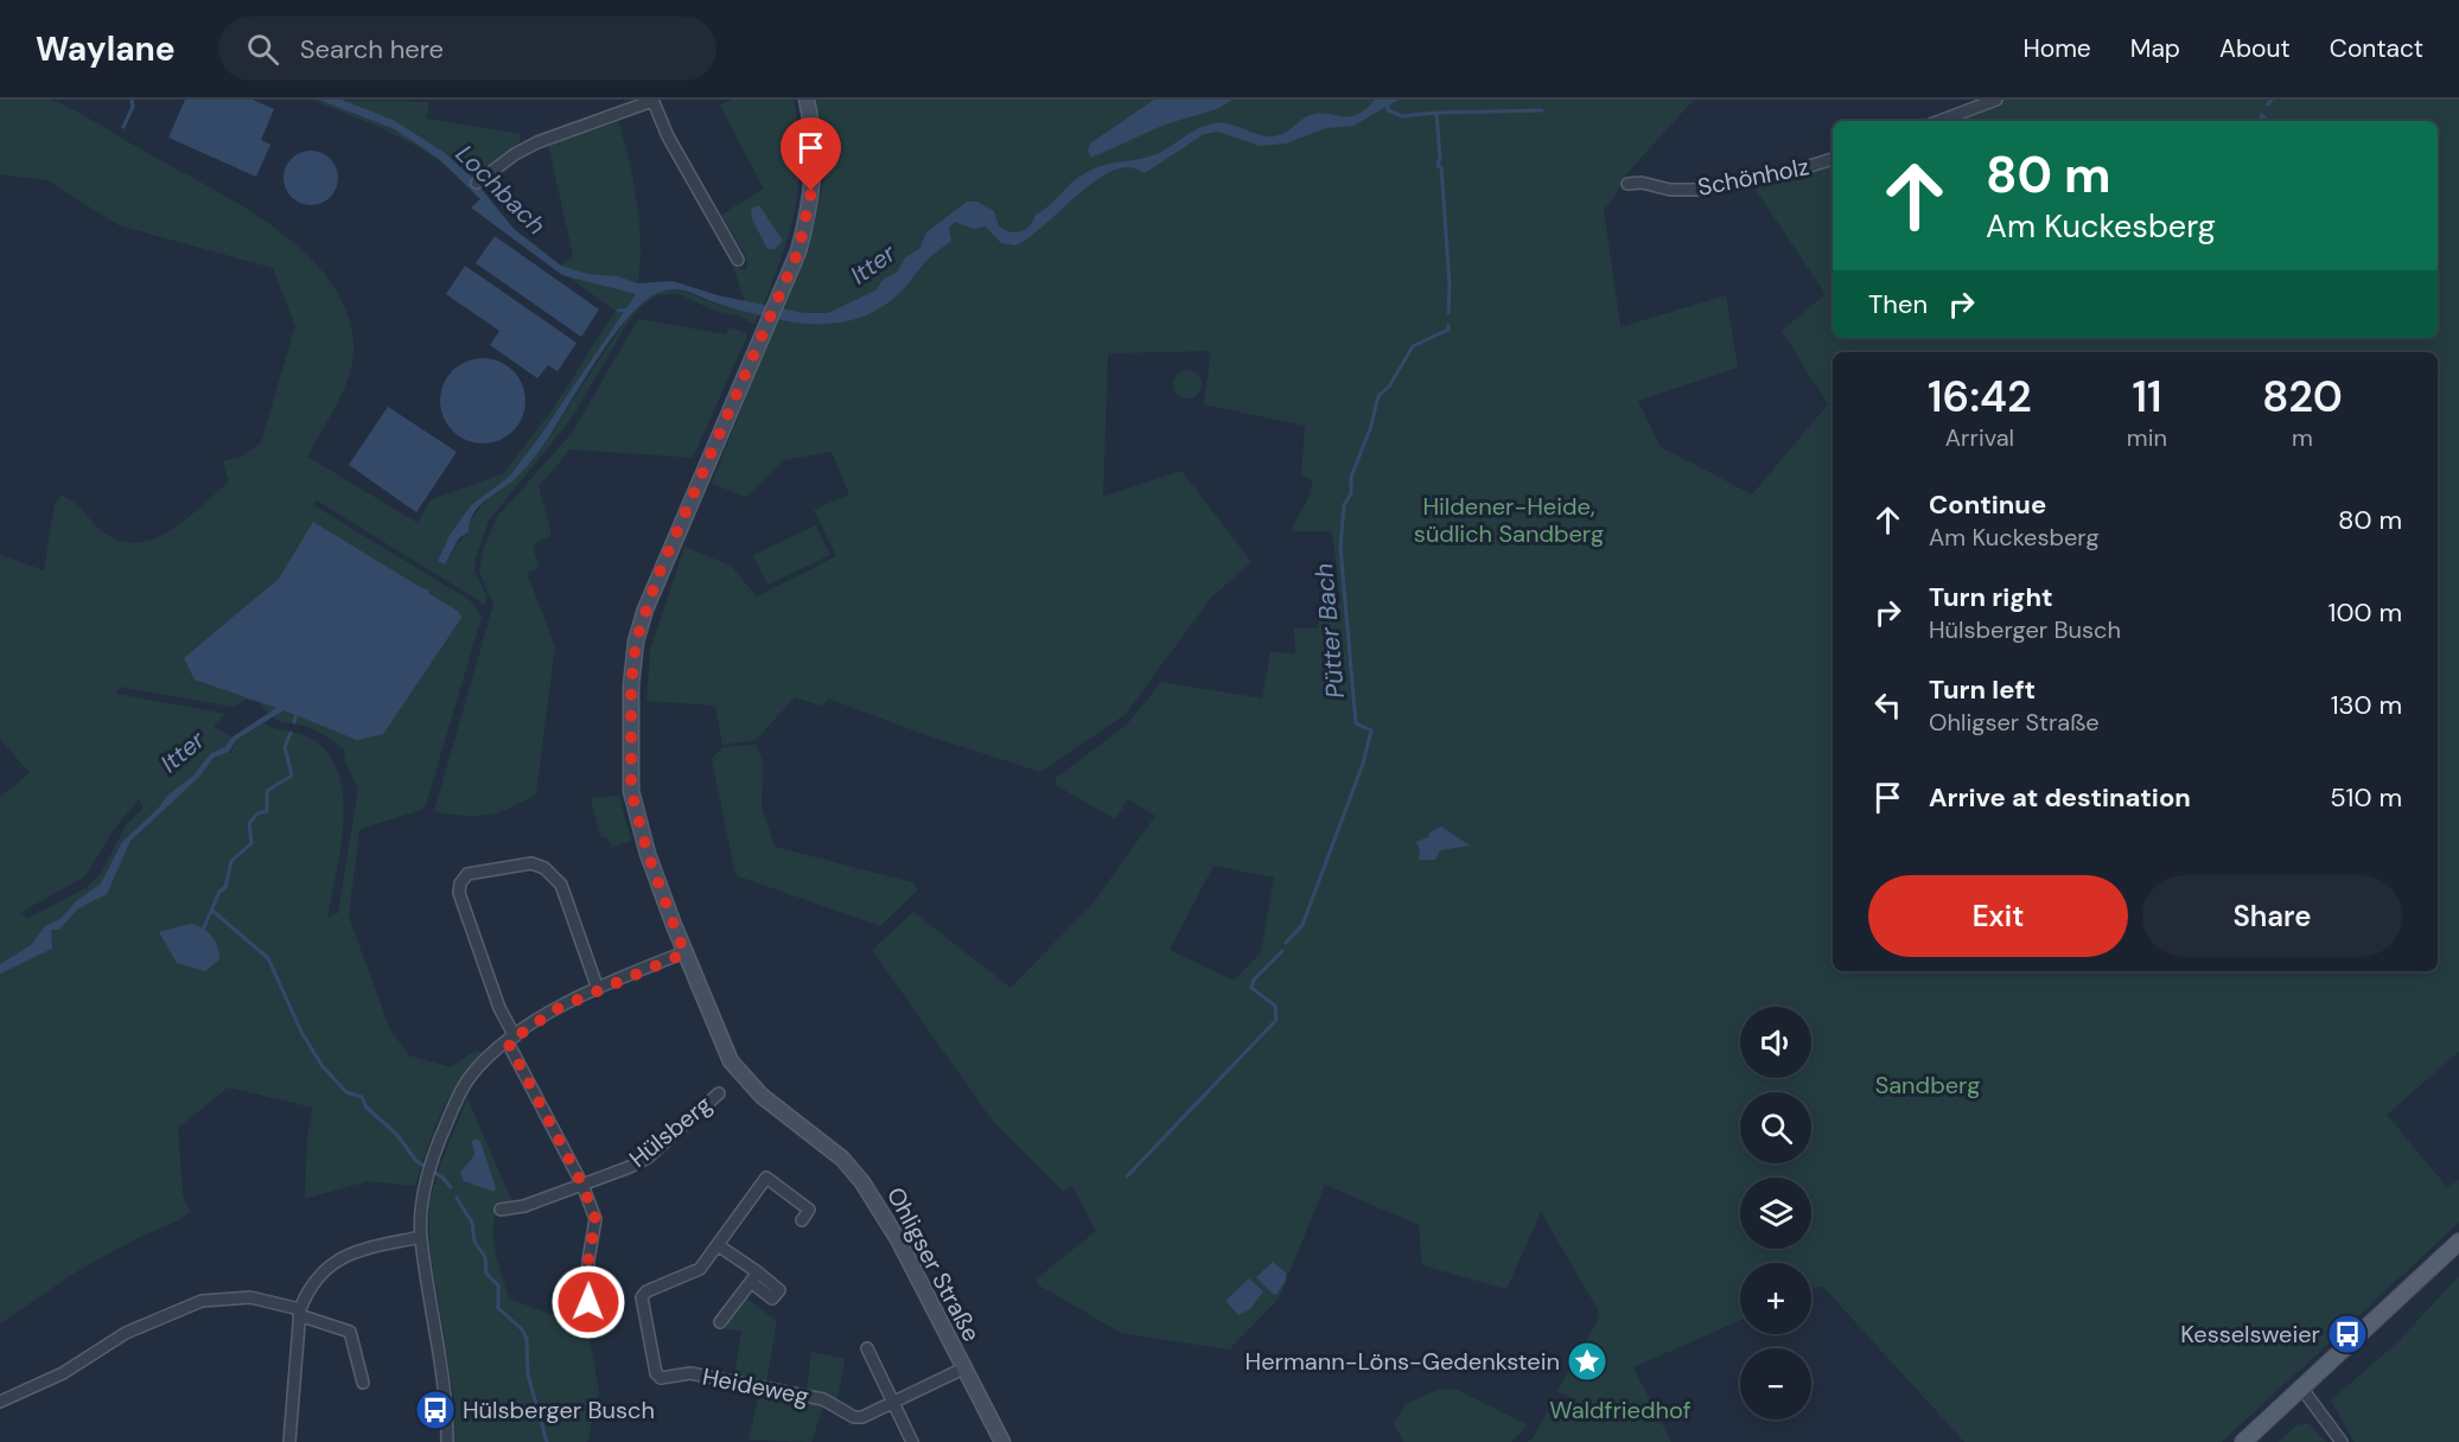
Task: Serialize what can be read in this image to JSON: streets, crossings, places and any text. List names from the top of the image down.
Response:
{
  "streets": {
    "main road": ["Ohligser Straße"],
    "street": ["Schönholz", "Hülsberg", "Heideweg"]
  },
  "crossings": [
    ["Ohligser Straße", "Heideweg"]
  ],
  "water": ["Lochbach", "Itter", "Pütter Bach"],
  "parks": ["Hildener-Heide, südlich Sandberg", "Sandberg", "Waldfriedhof"],
  "places": {
    "bus stop": ["Kesselsweier", "Hülsberger Busch"],
    "place": ["Hermann-Löns-Gedenkstein"]
  },
  "page": {
    "header": "Waylane",
    "search": "Search here",
    "nav": [
      "Home",
      "Map",
      "About",
      "Contact"
    ],
    "turn": ["80 m", "Am Kuckesberg"],
    "then": "Then",
    "eta": [
      "16:42",
      "Arrival",
      "11",
      "min",
      "820",
      "m"
    ],
    "list": [
      {
        "name": "Continue",
        "note": "Am Kuckesberg",
        "value": "80 m"
      },
      {
        "name": "Turn right",
        "note": "Hülsberger Busch",
        "value": "100 m"
      },
      {
        "name": "Turn left",
        "note": "Ohligser Straße",
        "value": "130 m"
      },
      {
        "name": "Arrive at destination",
        "value": "510 m"
      }
    ],
    "buttons": ["Exit", "Share"],
    "map_buttons": ["+", "−"]
  }
}
